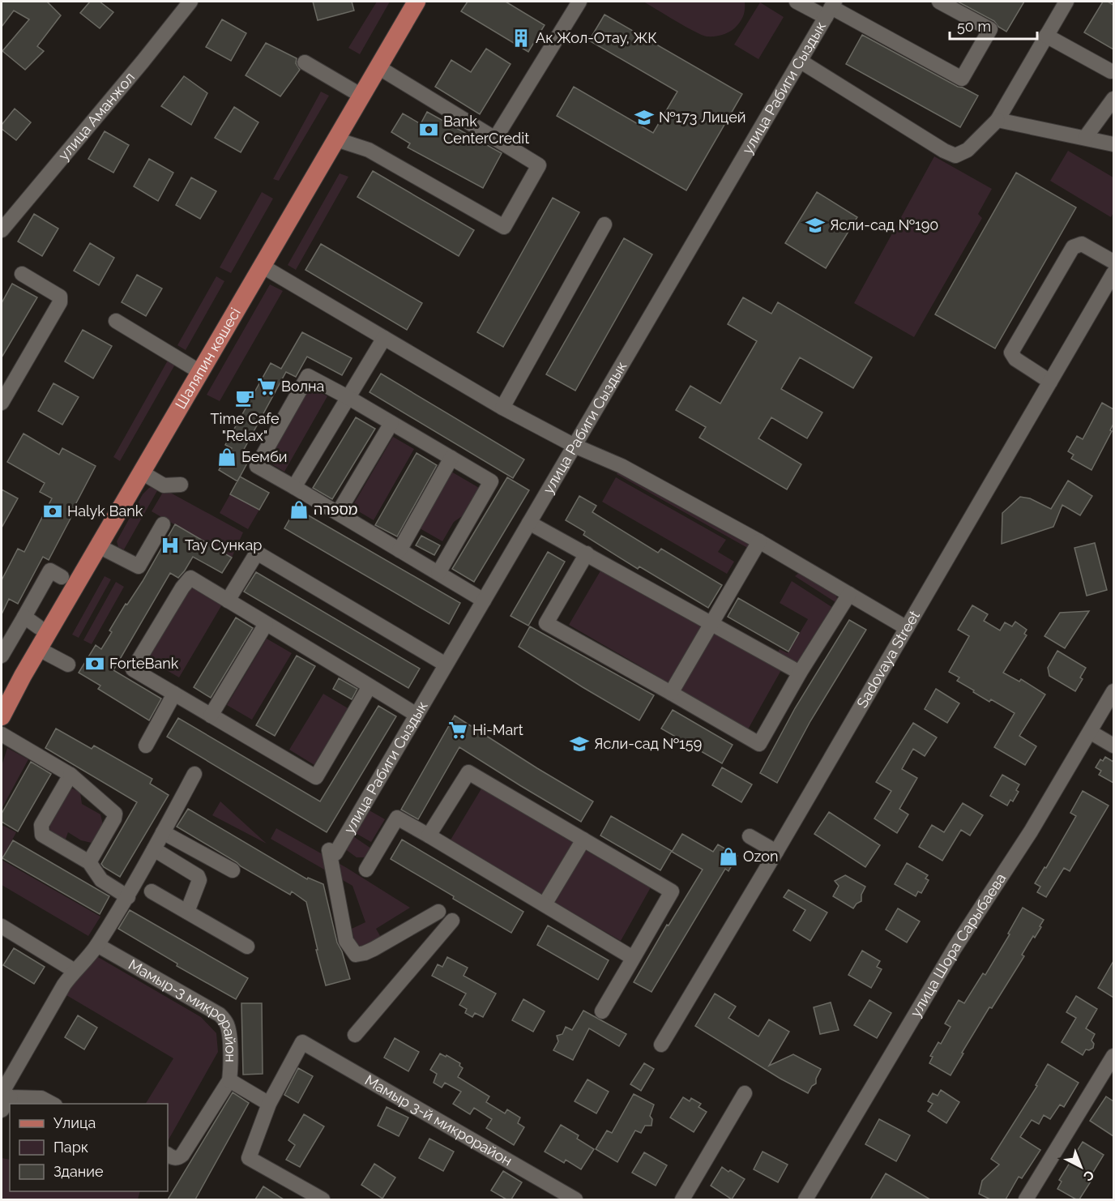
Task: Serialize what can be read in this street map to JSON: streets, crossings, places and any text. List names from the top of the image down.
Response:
{
  "streets": {
    "main road": ["Шаляпин көшесі"],
    "street": [
      "улица Рабиги Сыздык",
      "улица Аманжол",
      "Sadovaya Street",
      "улица Шора Сарыбаева",
      "Мамыр-3 микрорайон",
      "Мамыр 3-й микрорайон"
    ]
  },
  "places": {
    "building": ["Ак Жол-Отау, ЖК"],
    "school or university": ["№173 Лицей", "Ясли-сад №190", "Ясли-сад №159"],
    "bank": ["Bank CenterCredit", "Halyk Bank", "ForteBank"],
    "supermarket": ["Волна", "Hi-Mart"],
    "cafe": ["Time Cafe \"Relax\""],
    "shop": ["Бемби", "מספרה", "Ozon"],
    "hospital": ["Тау Сункар"]
  },
  "legend": ["Улица", "Парк", "Здание"],
  "scale_bar": "50 m",
  "north": "bottom right"
}
